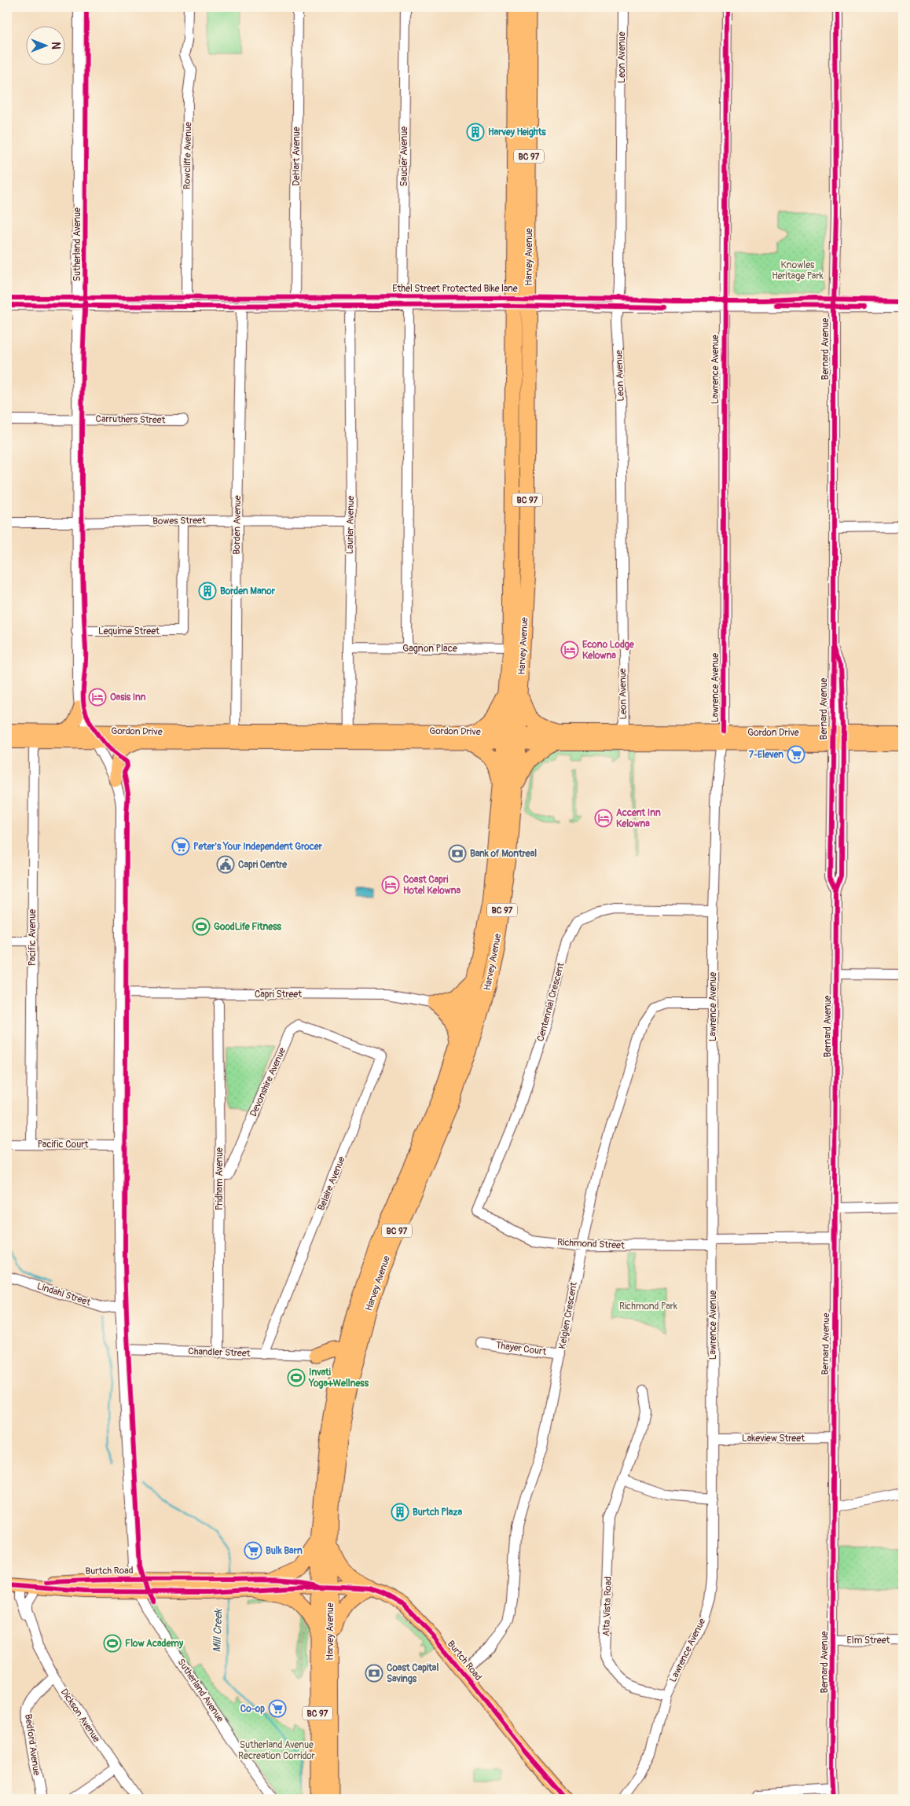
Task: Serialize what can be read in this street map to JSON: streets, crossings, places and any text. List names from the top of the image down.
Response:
{
  "streets": {
    "highway": ["BC 97", "Harvey Avenue"],
    "main road": ["Gordon Drive", "Burtch Road"],
    "street": [
      "Leon Avenue",
      "Rowcliffe Avenue",
      "DeHart Avenue",
      "Saucier Avenue",
      "Sutherland Avenue",
      "Bernard Avenue",
      "Lawrence Avenue",
      "Carruthers Street",
      "Bowes Street",
      "Borden Avenue",
      "Laurier Avenue",
      "Lequime Street",
      "Gagnon Place",
      "Pacific Avenue",
      "Capri Street",
      "Centennial Crescent",
      "Devonshire Avenue",
      "Pacific Court",
      "Pridham Avenue",
      "Belaire Avenue",
      "Richmond Street",
      "Lindahl Street",
      "Kelglen Crescent",
      "Thayer Court",
      "Chandler Street",
      "Lakeview Street",
      "Alta Vista Road",
      "Elm Street",
      "Dickson Avenue",
      "Bedford Avenue"
    ],
    "cycle path": ["Ethel Street Protected Bike lane"]
  },
  "crossings": [
    ["Leon Avenue", "Gordon Drive"],
    ["Saucier Avenue", "Gagnon Place"],
    ["Sutherland Avenue", "Carruthers Street"],
    ["Sutherland Avenue", "Bowes Street"],
    ["Sutherland Avenue", "Lequime Street"],
    ["Sutherland Avenue", "Gordon Drive"],
    ["Sutherland Avenue", "Capri Street"],
    ["Sutherland Avenue", "Pacific Court"],
    ["Sutherland Avenue", "Lindahl Street"],
    ["Sutherland Avenue", "Chandler Street"],
    ["Sutherland Avenue", "Burtch Road"],
    ["Harvey Avenue", "Gagnon Place"],
    ["Harvey Avenue", "Gordon Drive"],
    ["Harvey Avenue", "Burtch Road"],
    ["Bernard Avenue", "Gordon Drive"],
    ["Bernard Avenue", "Richmond Street"],
    ["Bernard Avenue", "Lakeview Street"],
    ["Bernard Avenue", "Elm Street"],
    ["Lawrence Avenue", "Gordon Drive"],
    ["Lawrence Avenue", "Centennial Crescent"],
    ["Lawrence Avenue", "Richmond Street"],
    ["Lawrence Avenue", "Kelglen Crescent"],
    ["Lawrence Avenue", "Lakeview Street"],
    ["Lawrence Avenue", "Alta Vista Road"],
    ["Bowes Street", "Borden Avenue"],
    ["Bowes Street", "Laurier Avenue"],
    ["Bowes Street", "Lequime Street"],
    ["Borden Avenue", "Gordon Drive"],
    ["Laurier Avenue", "Gagnon Place"],
    ["Laurier Avenue", "Gordon Drive"],
    ["Gordon Drive", "Pacific Avenue"],
    ["Pacific Avenue", "Pacific Court"],
    ["Centennial Crescent", "Richmond Street"],
    ["Devonshire Avenue", "Pridham Avenue"],
    ["Devonshire Avenue", "Belaire Avenue"],
    ["Pridham Avenue", "Chandler Street"],
    ["Belaire Avenue", "Chandler Street"],
    ["Richmond Street", "Kelglen Crescent"],
    ["Kelglen Crescent", "Thayer Court"],
    ["Kelglen Crescent", "Burtch Road"],
    ["Burtch Road", "Dickson Avenue"],
    ["Dickson Avenue", "Bedford Avenue"]
  ],
  "water": ["Mill Creek"],
  "parks": ["Knowles Heritage Park", "Richmond Park", "Sutherland Avenue Recreation Corridor"],
  "places": {
    "building": ["Harvey Heights", "Borden Manor", "Burtch Plaza"],
    "hotel": [
      "Econo Lodge Kelowna",
      "Oasis Inn",
      "Accent Inn Kelowna",
      "Coast Capri Hotel Kelowna"
    ],
    "supermarket": [
      "7-Eleven",
      "Peter's Your Independent Grocer",
      "Bulk Barn",
      "Co-op"
    ],
    "bank": ["Bank of Montreal", "Coast Capital Savings"],
    "public building": ["Capri Centre"],
    "sports": ["GoodLife Fitness", "Invati Yoga+Wellness", "Flow Academy"]
  },
  "north": "right"
}
